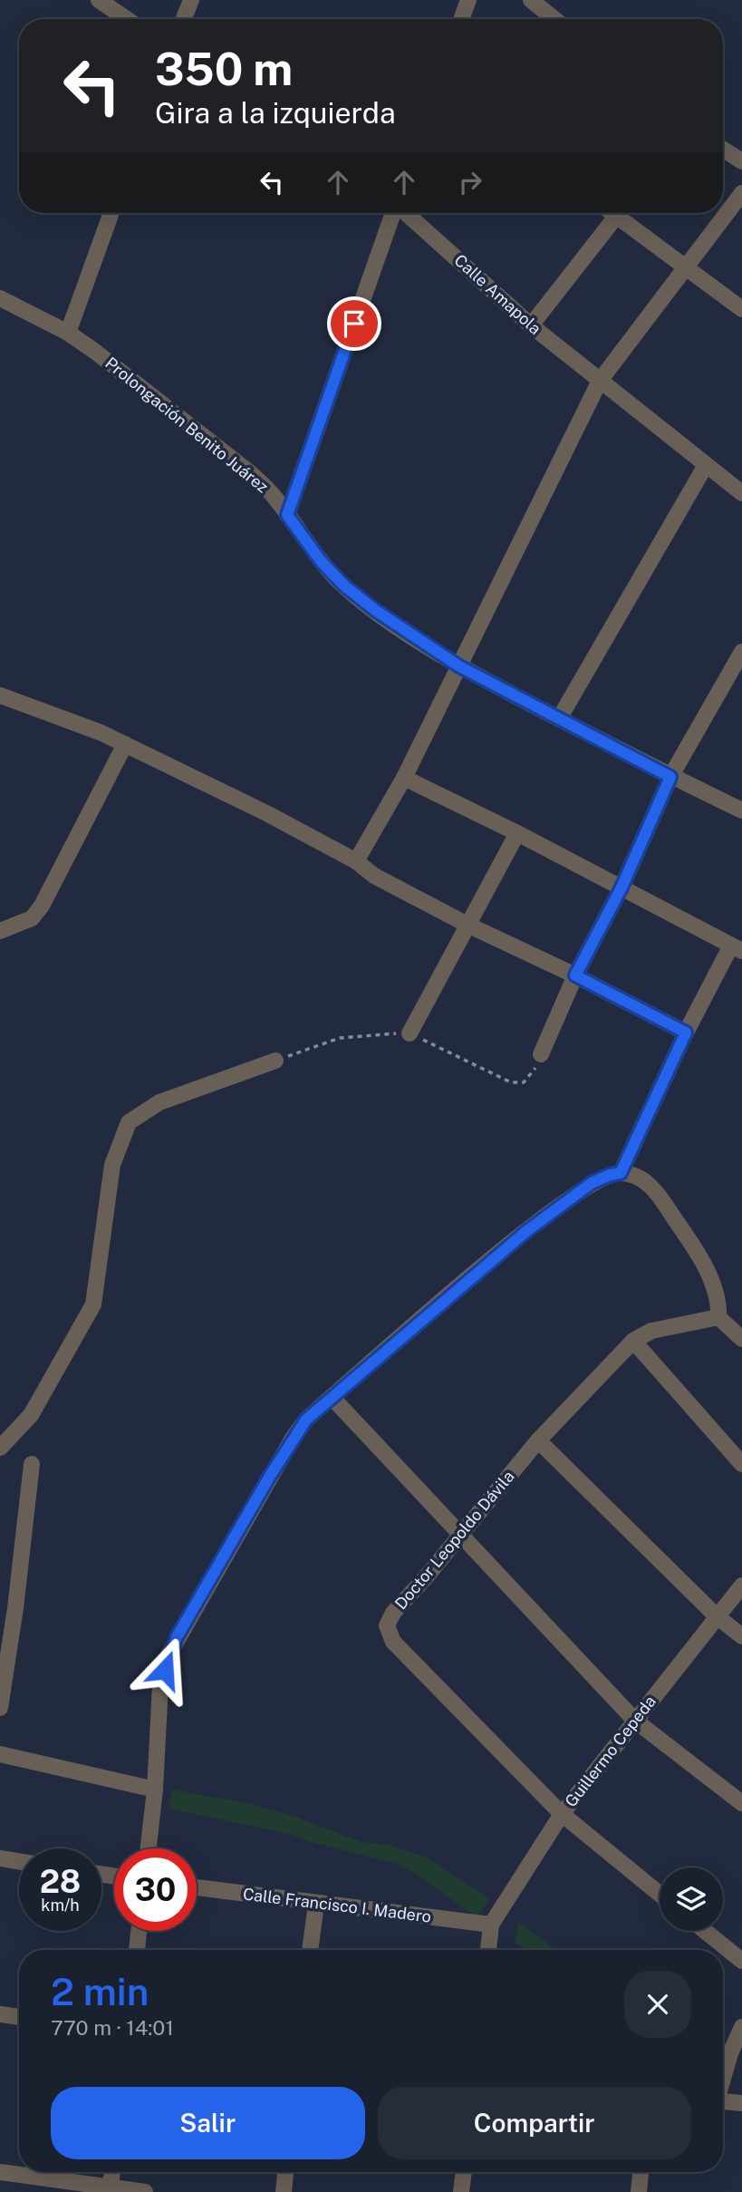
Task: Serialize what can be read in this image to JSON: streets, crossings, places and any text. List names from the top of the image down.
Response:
{
  "streets": {
    "street": [
      "Calle Amapola",
      "Prolongación Benito Juárez",
      "Doctor Leopoldo Dávila",
      "Guillermo Cepeda",
      "Calle Francisco I. Madero"
    ]
  },
  "crossings": [
    ["Doctor Leopoldo Dávila", "Guillermo Cepeda"],
    ["Guillermo Cepeda", "Calle Francisco I. Madero"]
  ],
  "page": {
    "turn": ["350 m", "Gira a la izquierda"],
    "speed": "28 km/h",
    "limit": "30",
    "heading": ["2 min", "770 m · 14:01"],
    "buttons": ["Salir", "Compartir"]
  }
}
